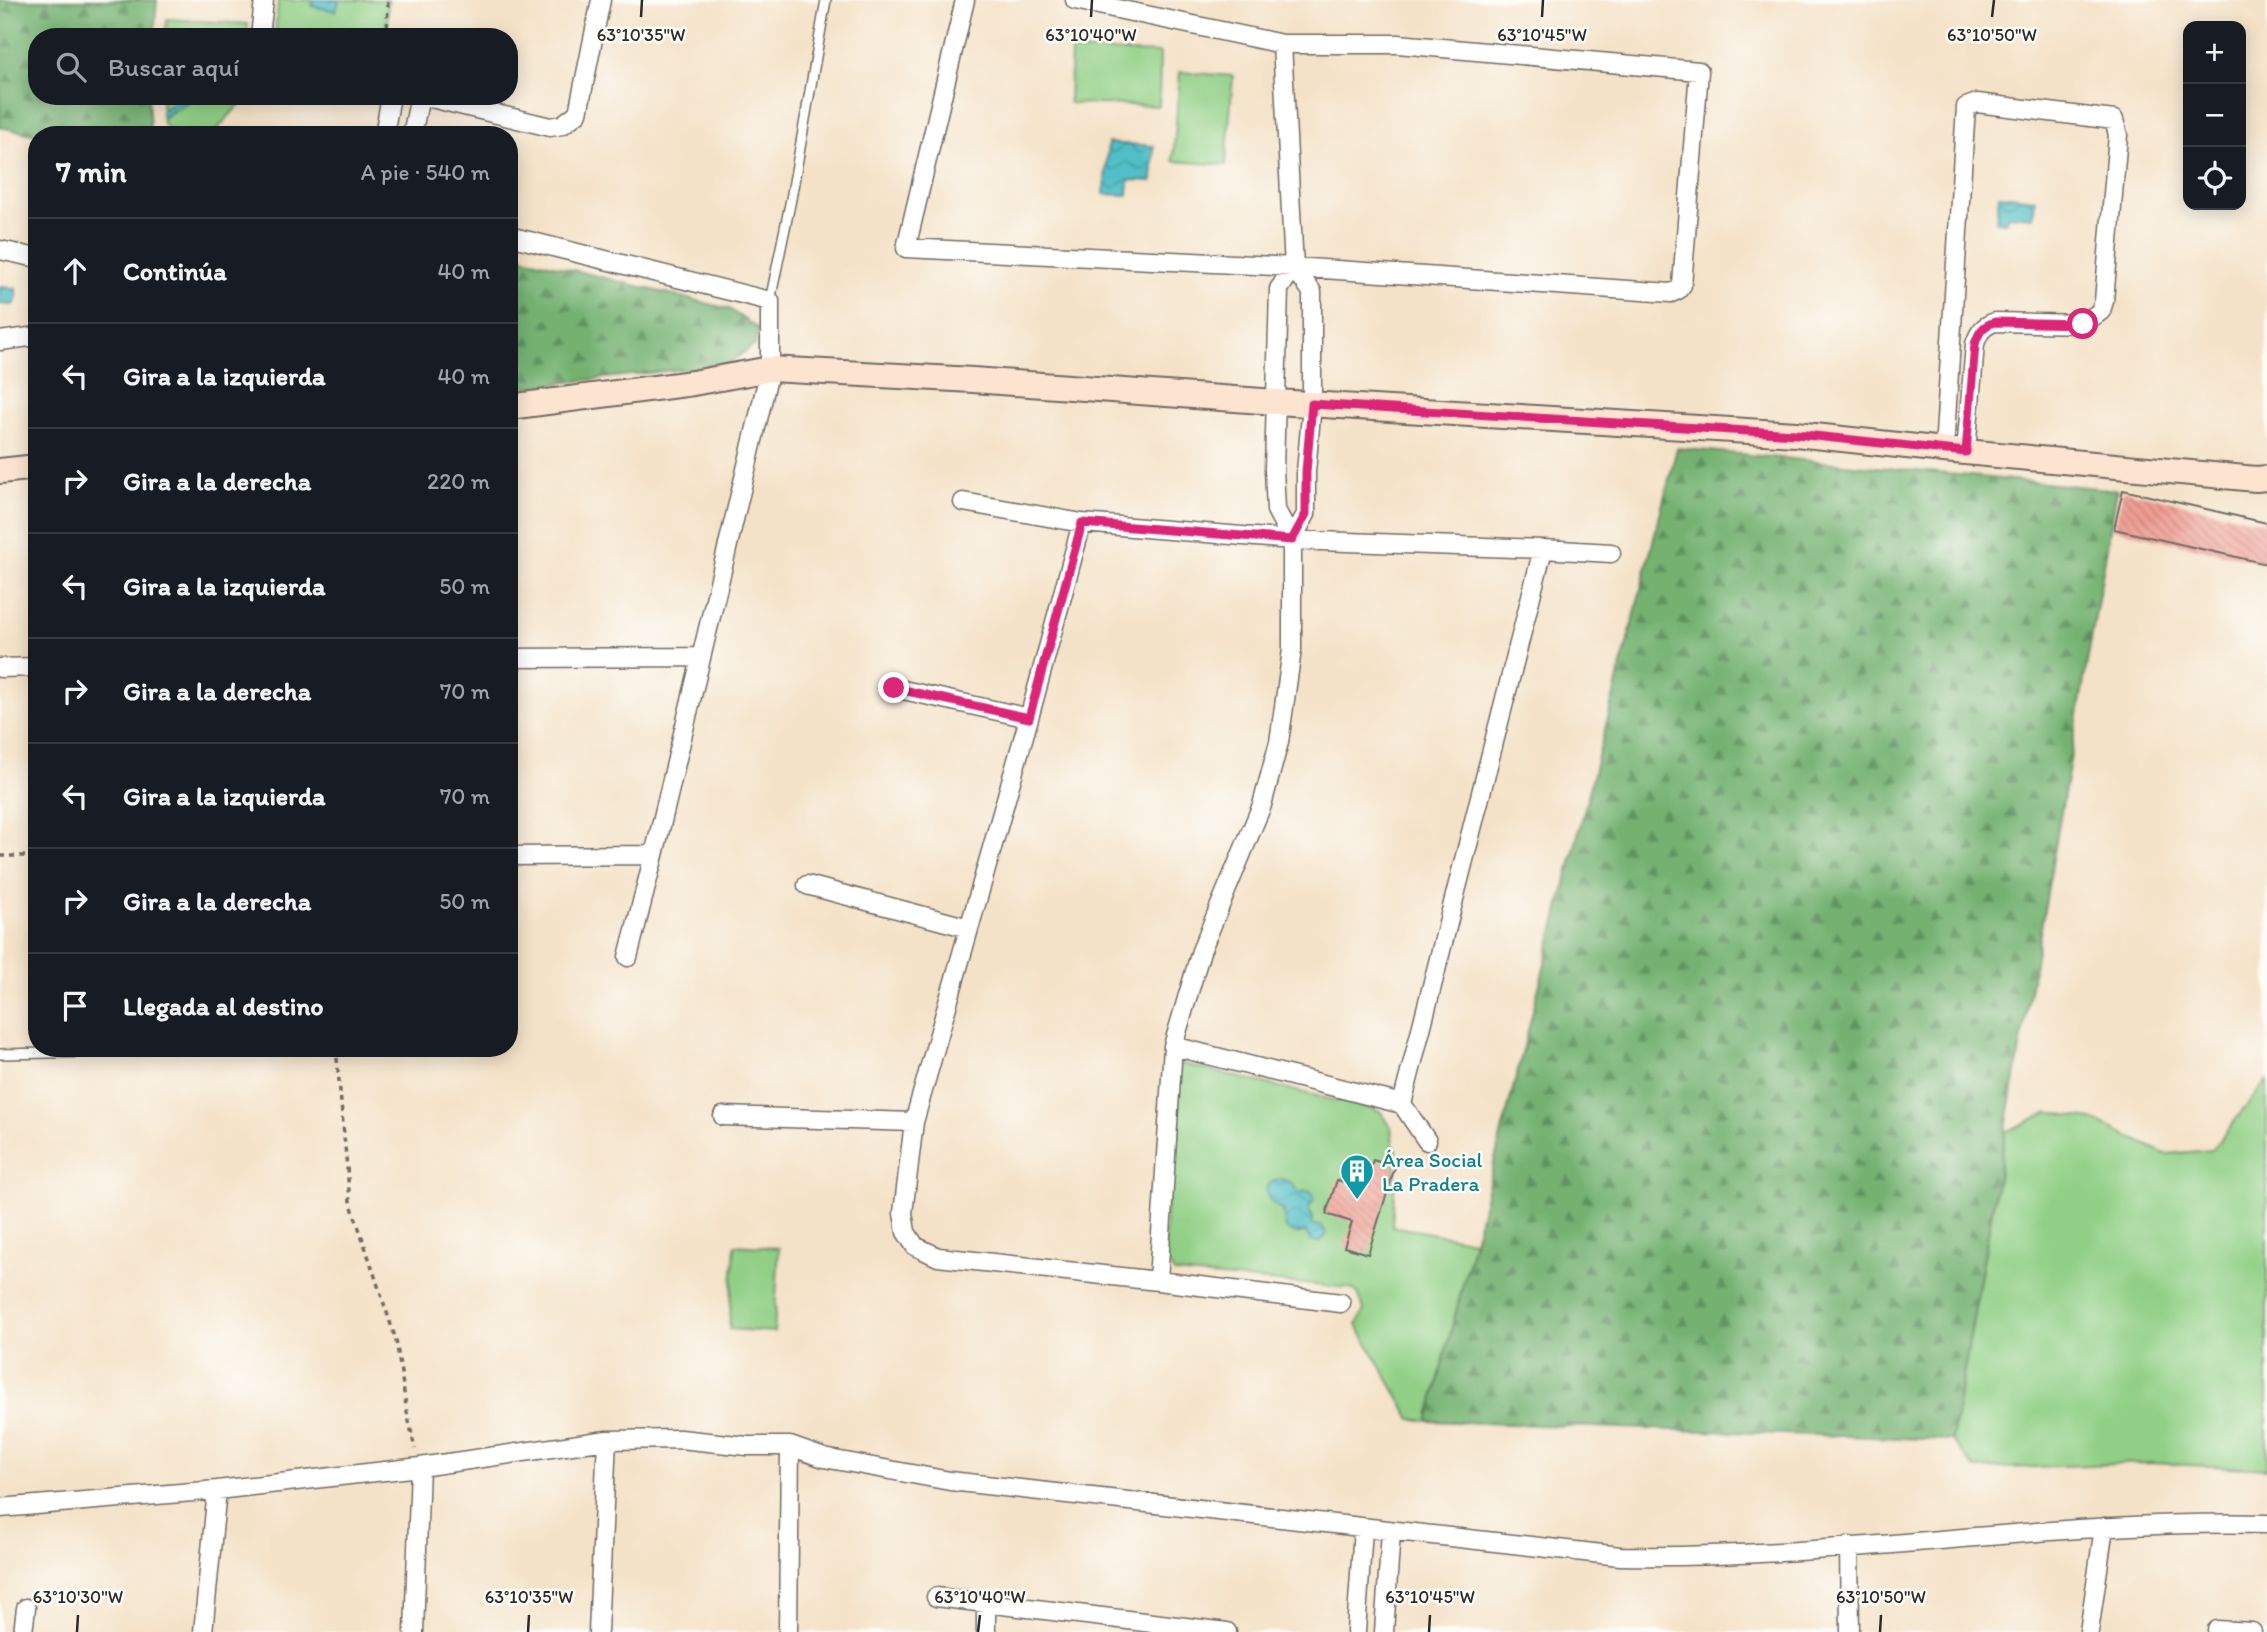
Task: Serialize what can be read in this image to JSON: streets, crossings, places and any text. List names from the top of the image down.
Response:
{
  "places": {
    "building": ["Área Social La Pradera"]
  },
  "page": {
    "map_buttons": ["+", "−"],
    "search": "Buscar aquí",
    "heading": ["7 min", "A pie · 540 m"],
    "list": [
      ["Continúa", "40 m"],
      ["Gira a la izquierda", "40 m"],
      ["Gira a la derecha", "220 m"],
      ["Gira a la izquierda", "50 m"],
      ["Gira a la derecha", "70 m"],
      ["Gira a la izquierda", "70 m"],
      ["Gira a la derecha", "50 m"],
      "Llegada al destino"
    ]
  },
  "coordinates": [
    "63°10'35\"W",
    "63°10'40\"W",
    "63°10'45\"W",
    "63°10'50\"W",
    "63°10'30\"W"
  ]
}
